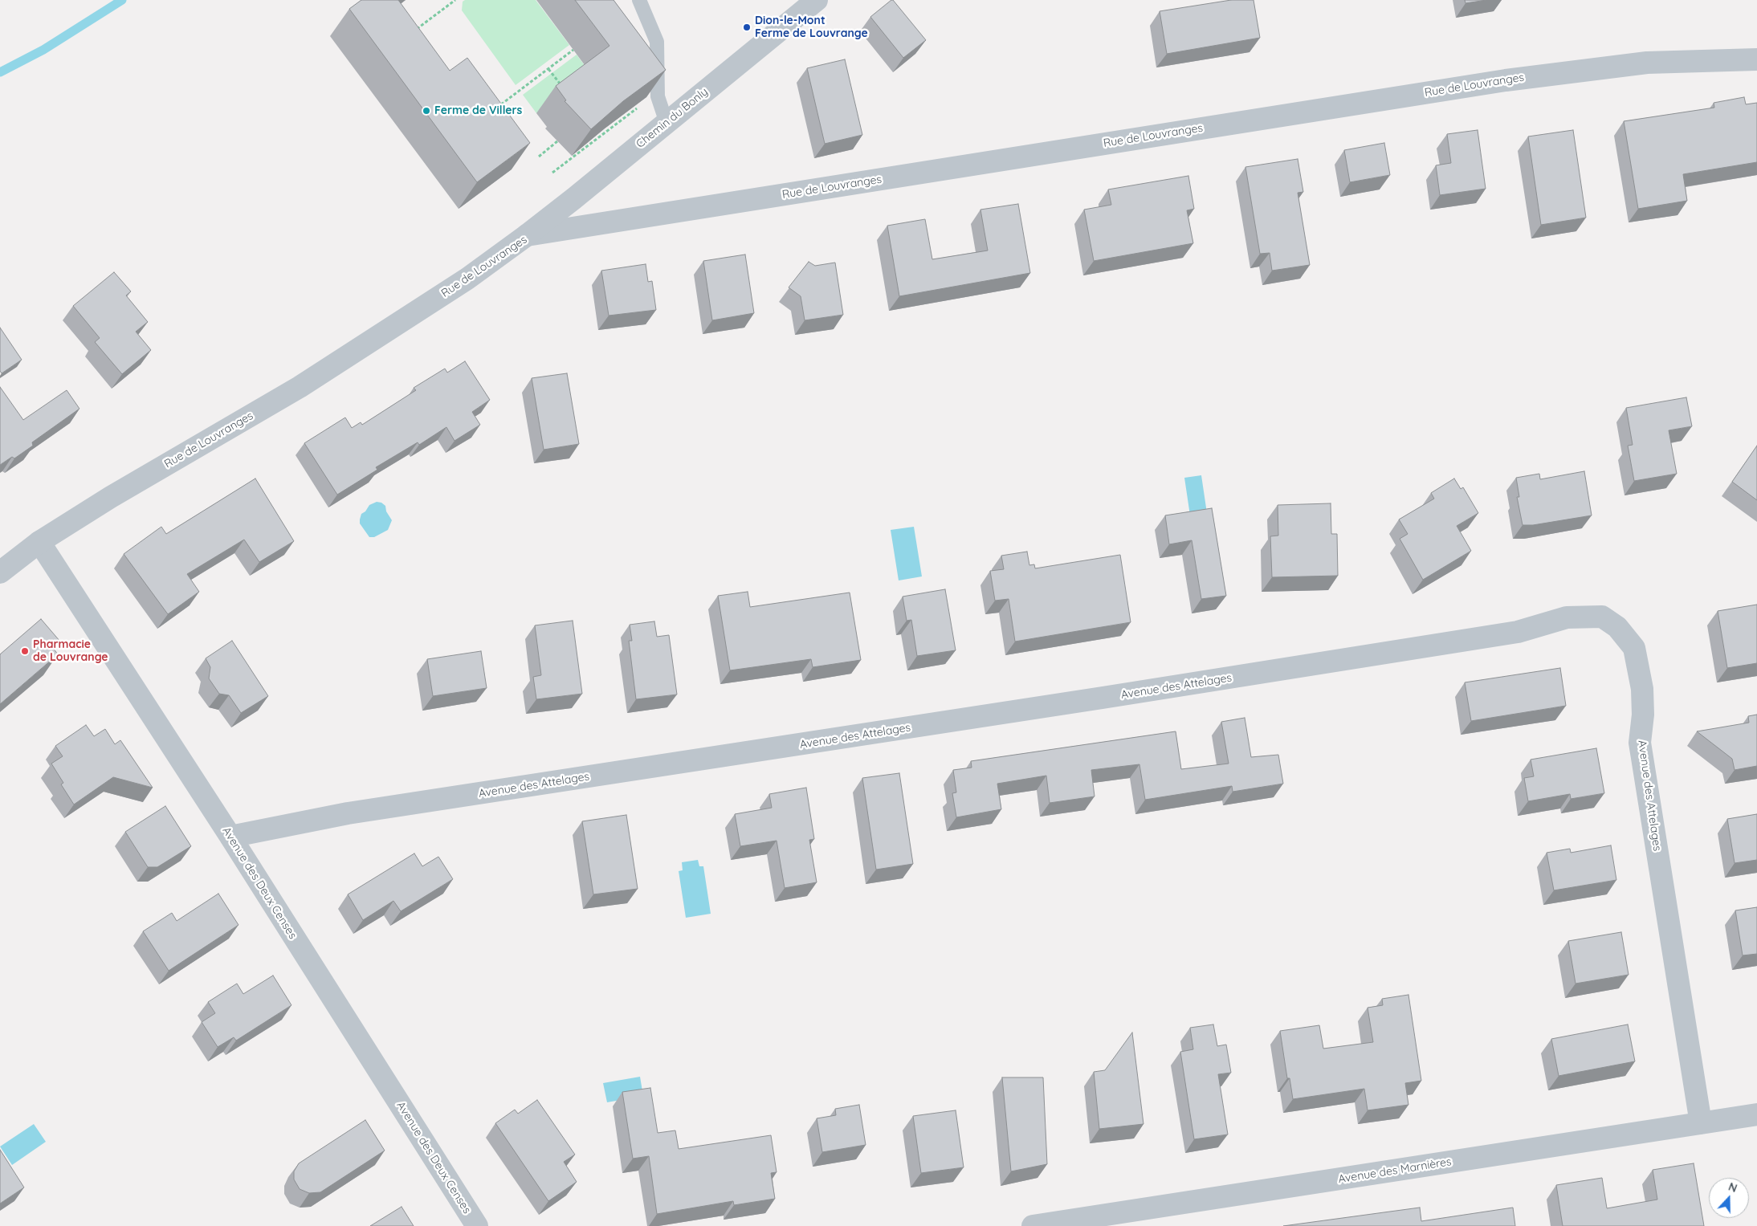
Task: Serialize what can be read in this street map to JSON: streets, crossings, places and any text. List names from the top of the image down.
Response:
{
  "streets": {
    "street": [
      "Rue de Louvranges",
      "Chemin du Bonly",
      "Avenue des Attelages",
      "Avenue des Deux Censes",
      "Avenue des Marnières"
    ]
  },
  "crossings": [
    ["Rue de Louvranges", "Chemin du Bonly"],
    ["Rue de Louvranges", "Avenue des Deux Censes"],
    ["Avenue des Attelages", "Avenue des Deux Censes"],
    ["Avenue des Attelages", "Avenue des Marnières"]
  ],
  "places": ["Dion-le-Mont Ferme de Louvrange", "Ferme de Villers", "Pharmacie de Louvrange"],
  "north": "top"
}
